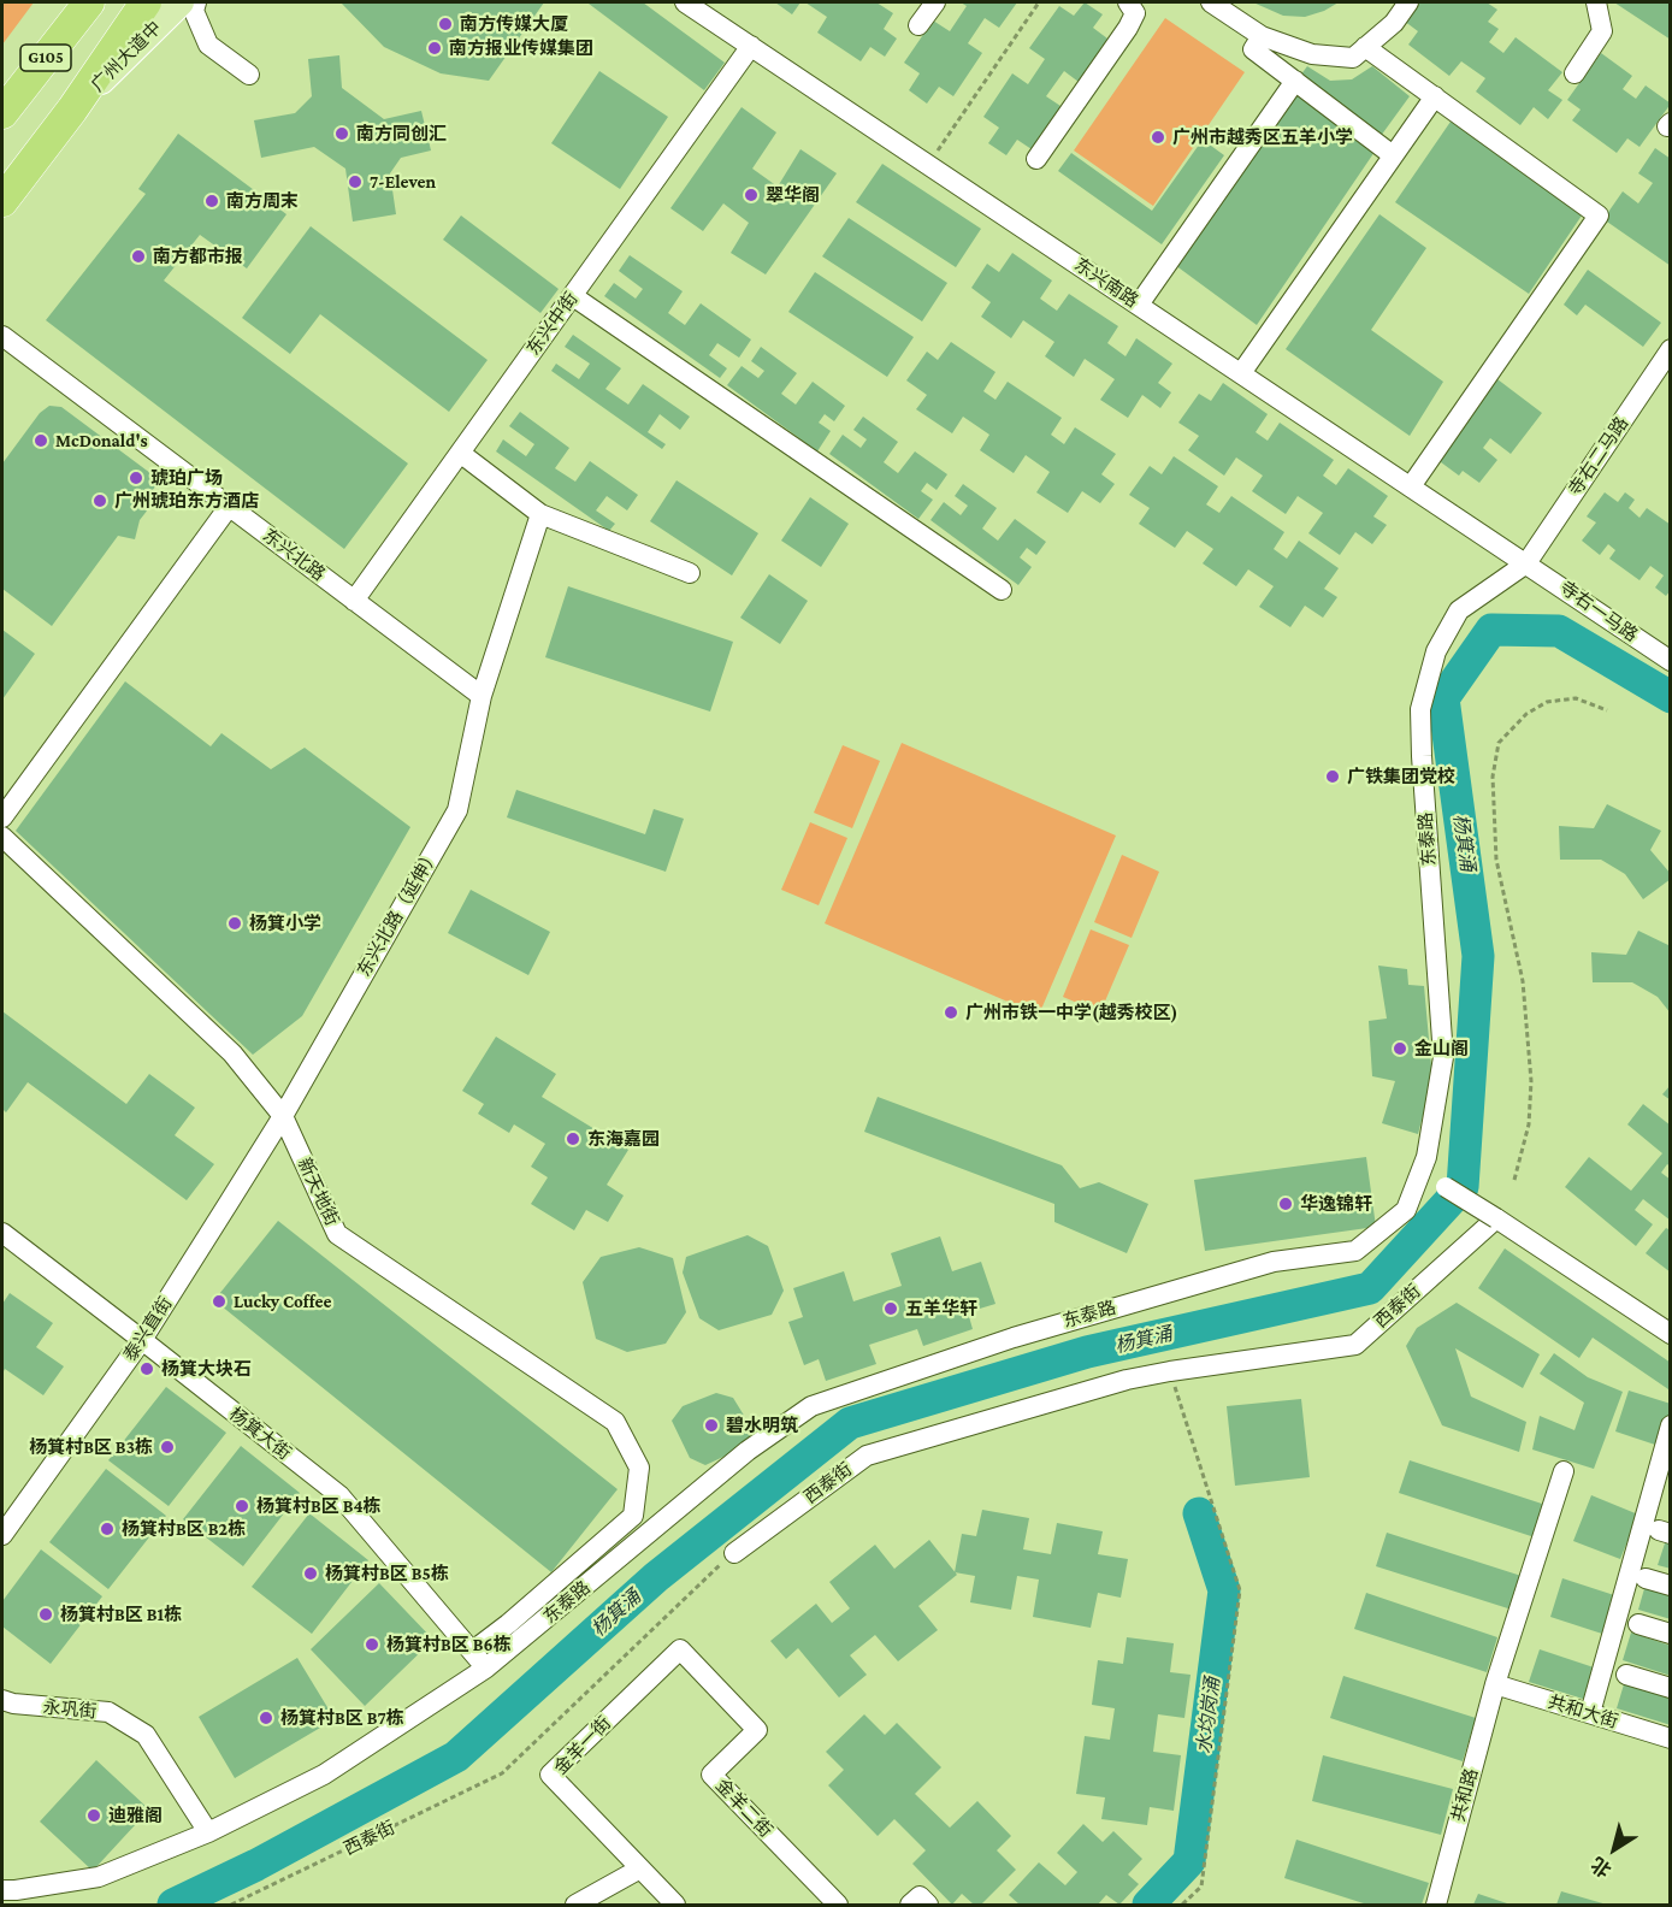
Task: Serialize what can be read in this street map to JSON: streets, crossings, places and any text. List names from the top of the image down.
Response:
{
  "streets": {
    "highway": ["广州大道中", "G105"],
    "street": [
      "东兴南路",
      "东兴中街",
      "寺右二马路",
      "东兴北路",
      "寺右一马路",
      "东泰路",
      "东兴北路（延伸）",
      "新天地街",
      "西泰街",
      "泰兴直街",
      "杨箕大街",
      "永巩街",
      "共和大街",
      "金羊一街",
      "共和路",
      "金羊二街"
    ]
  },
  "crossings": [
    ["东兴南路", "东兴中街"],
    ["东兴南路", "寺右二马路"],
    ["东兴南路", "寺右一马路"],
    ["东兴南路", "东泰路"],
    ["东兴中街", "东兴北路"],
    ["寺右二马路", "寺右一马路"],
    ["寺右二马路", "东泰路"],
    ["东兴北路", "东兴北路（延伸）"],
    ["寺右一马路", "东泰路"],
    ["东泰路", "杨箕大街"],
    ["东泰路", "永巩街"],
    ["东兴北路（延伸）", "新天地街"],
    ["东兴北路（延伸）", "泰兴直街"],
    ["新天地街", "泰兴直街"],
    ["新天地街", "杨箕大街"],
    ["泰兴直街", "杨箕大街"],
    ["共和大街", "共和路"],
    ["金羊一街", "金羊二街"]
  ],
  "water": ["杨箕涌", "水均岗涌"],
  "places": [
    "南方传媒大厦",
    "南方报业传媒集团",
    "南方同创汇",
    "广州市越秀区五羊小学",
    "7-Eleven",
    "翠华阁",
    "南方周末",
    "南方都市报",
    "McDonald's",
    "琥珀广场",
    "广州琥珀东方酒店",
    "广铁集团党校",
    "杨箕小学",
    "广州市铁一中学(越秀校区)",
    "金山阁",
    "东海嘉园",
    "华逸锦轩",
    "Lucky Coffee",
    "五羊华轩",
    "杨箕大块石",
    "碧水明筑",
    "杨箕村B区 B3栋",
    "杨箕村B区 B4栋",
    "杨箕村B区 B2栋",
    "杨箕村B区 B5栋",
    "杨箕村B区 B1栋",
    "杨箕村B区 B6栋",
    "杨箕村B区 B7栋",
    "迪雅阁"
  ],
  "north": "bottom left"
}
